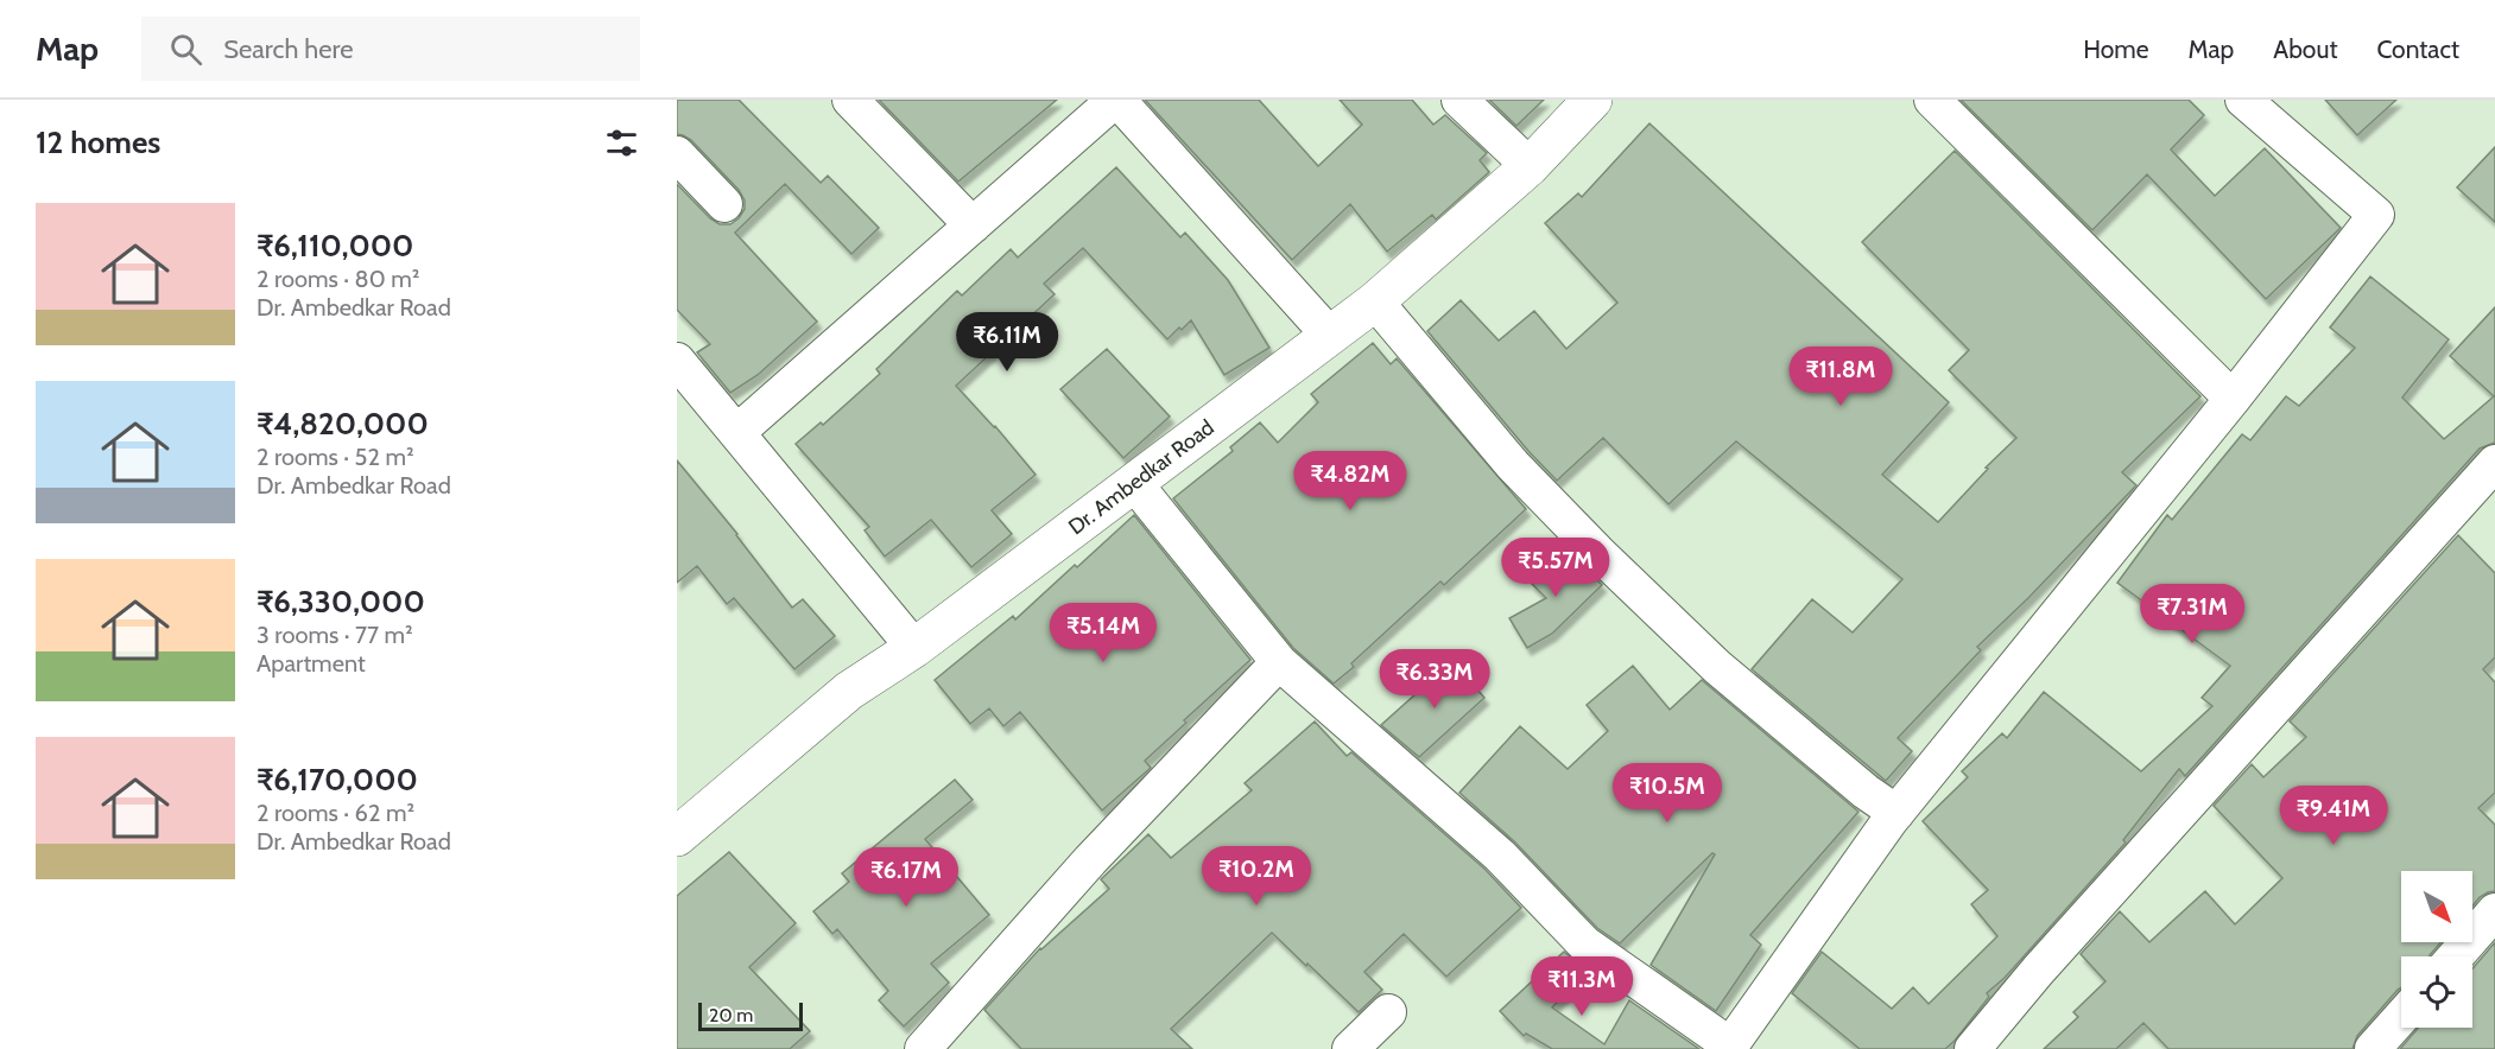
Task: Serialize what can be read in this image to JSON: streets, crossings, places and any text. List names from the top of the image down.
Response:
{
  "streets": {
    "street": ["Dr. Ambedkar Road"]
  },
  "scale_bar": "20 m",
  "north": "bottom right",
  "page": {
    "header": "Map",
    "search": "Search here",
    "nav": [
      "Home",
      "Map",
      "About",
      "Contact"
    ],
    "heading": "12 homes",
    "list": [
      {
        "name": "₹6,110,000",
        "note": "2 rooms · 80 m² · Dr. Ambedkar Road"
      },
      {
        "name": "₹4,820,000",
        "note": "2 rooms · 52 m² · Dr. Ambedkar Road"
      },
      {
        "name": "₹6,330,000",
        "note": "3 rooms · 77 m² · Apartment"
      },
      {
        "name": "₹6,170,000",
        "note": "2 rooms · 62 m² · Dr. Ambedkar Road"
      }
    ],
    "price": [
      "₹6.11M",
      "₹11.8M",
      "₹4.82M",
      "₹5.57M",
      "₹7.31M",
      "₹5.14M",
      "₹6.33M",
      "₹10.5M",
      "₹9.41M",
      "₹10.2M",
      "₹6.17M",
      "₹11.3M"
    ],
    "scale": "20 m"
  }
}
